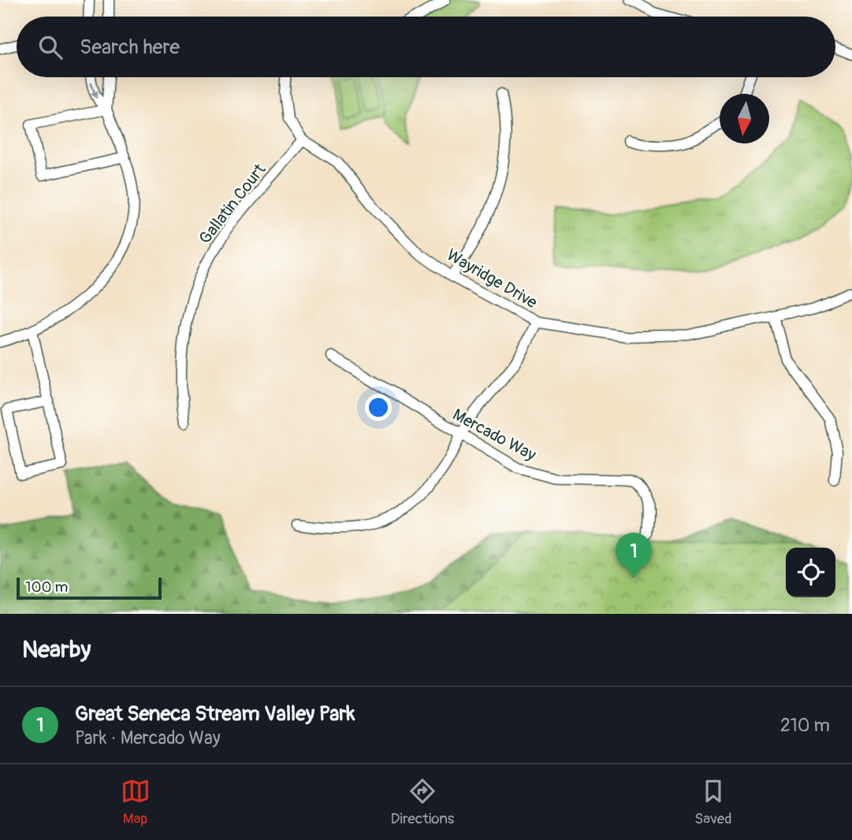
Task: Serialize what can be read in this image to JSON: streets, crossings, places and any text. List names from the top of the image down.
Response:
{
  "streets": {
    "street": ["Gallatin Court", "Wayridge Drive", "Mercado Way"]
  },
  "crossings": [
    ["Gallatin Court", "Wayridge Drive"]
  ],
  "scale_bar": "100 m",
  "north": "bottom",
  "page": {
    "search": "Search here",
    "pins": "1",
    "scale": "100 m",
    "heading": "Nearby",
    "list": [
      {
        "mark": "1",
        "name": "Great Seneca Stream Valley Park",
        "note": "Park · Mercado Way",
        "value": "210 m"
      }
    ],
    "nav": ["Map", "Directions", "Saved"]
  }
}
